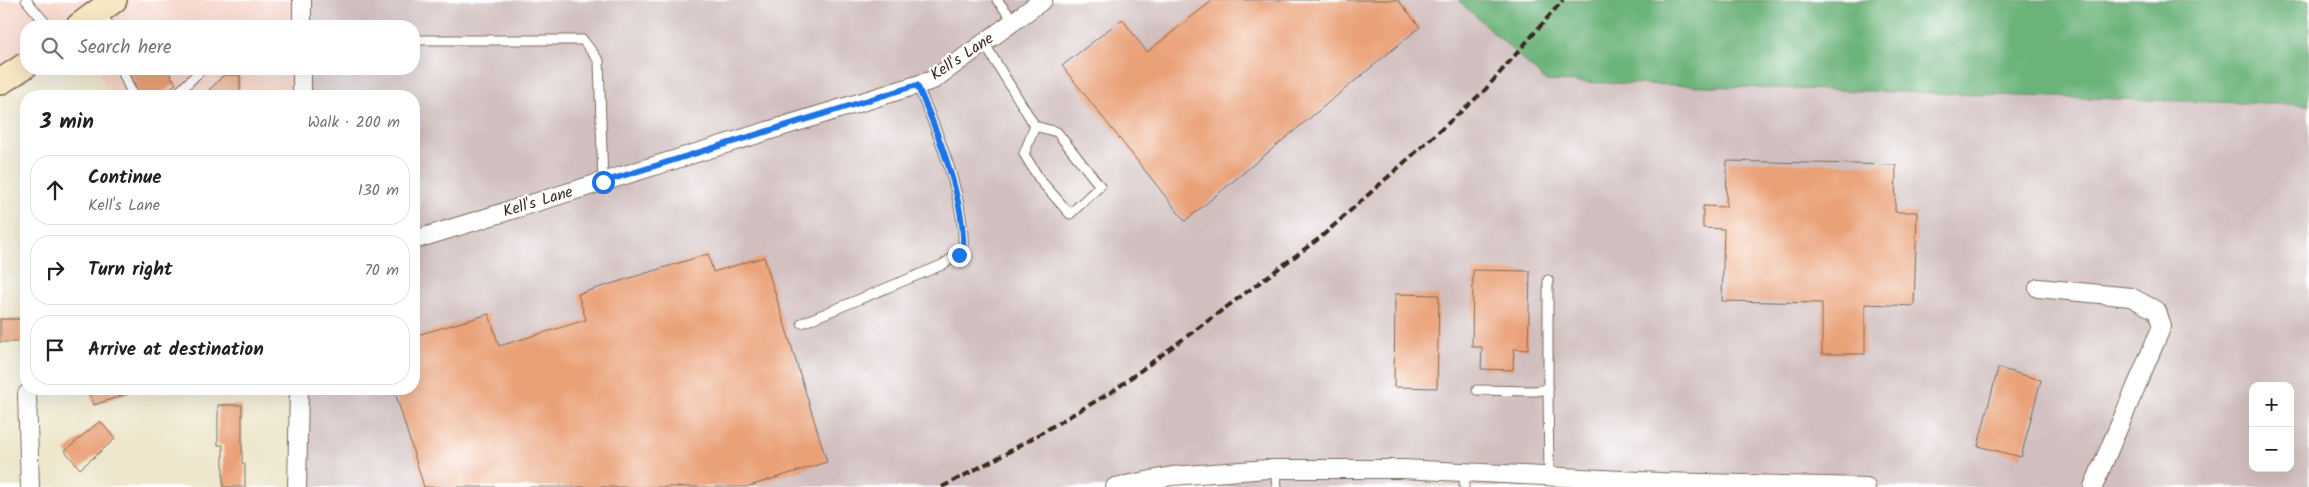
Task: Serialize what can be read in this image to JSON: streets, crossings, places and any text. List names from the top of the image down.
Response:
{
  "streets": {
    "street": ["Kell's Lane"]
  },
  "page": {
    "search": "Search here",
    "heading": ["3 min", "Walk · 200 m"],
    "list": [
      ["Continue", "Kell's Lane", "130 m"],
      ["Turn right", "70 m"],
      "Arrive at destination"
    ],
    "map_buttons": ["+", "−"]
  }
}
